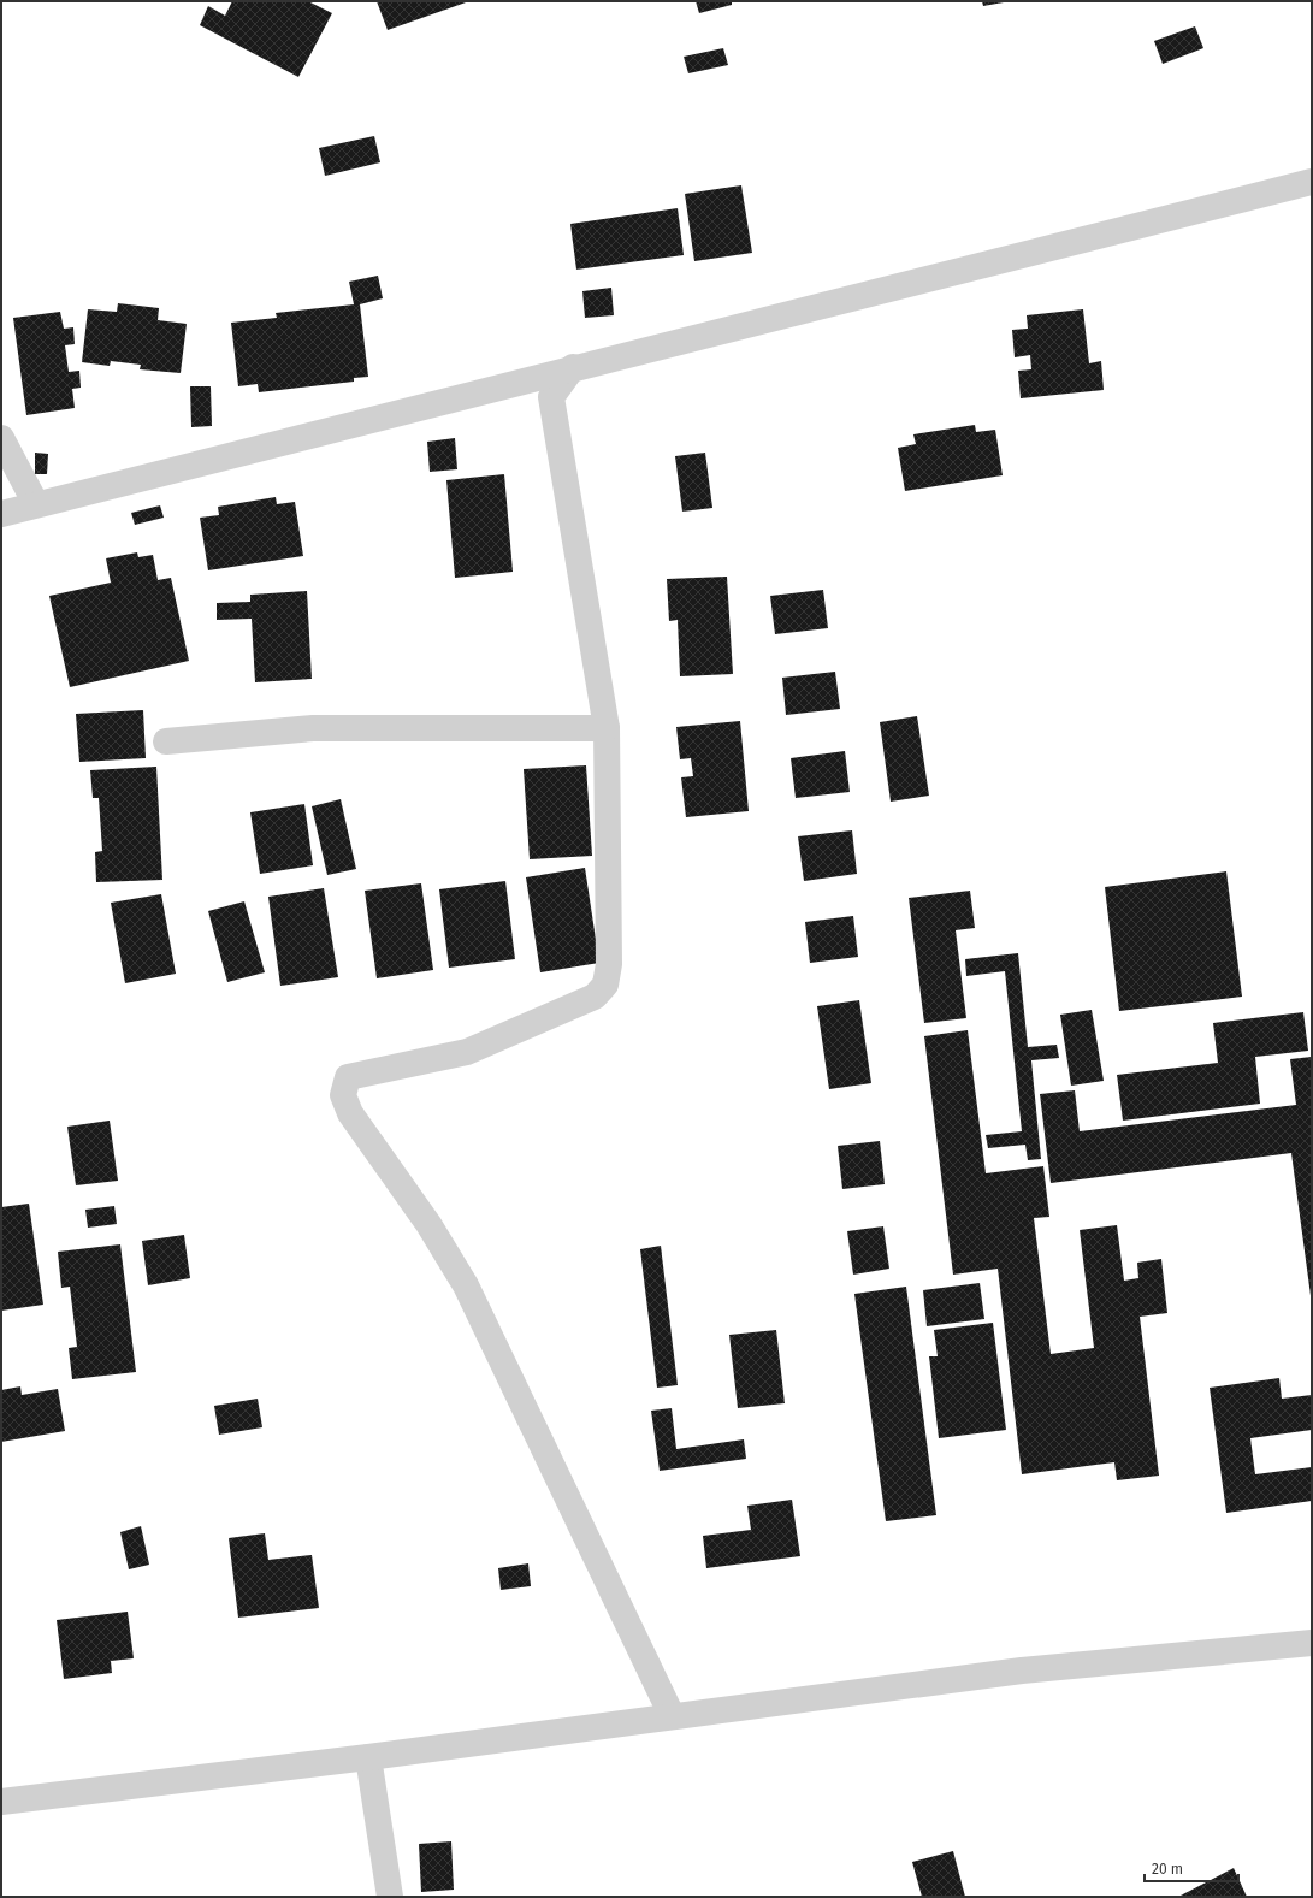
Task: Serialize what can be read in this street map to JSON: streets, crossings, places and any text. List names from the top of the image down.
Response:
{
  "scale_bar": "20 m"
}
